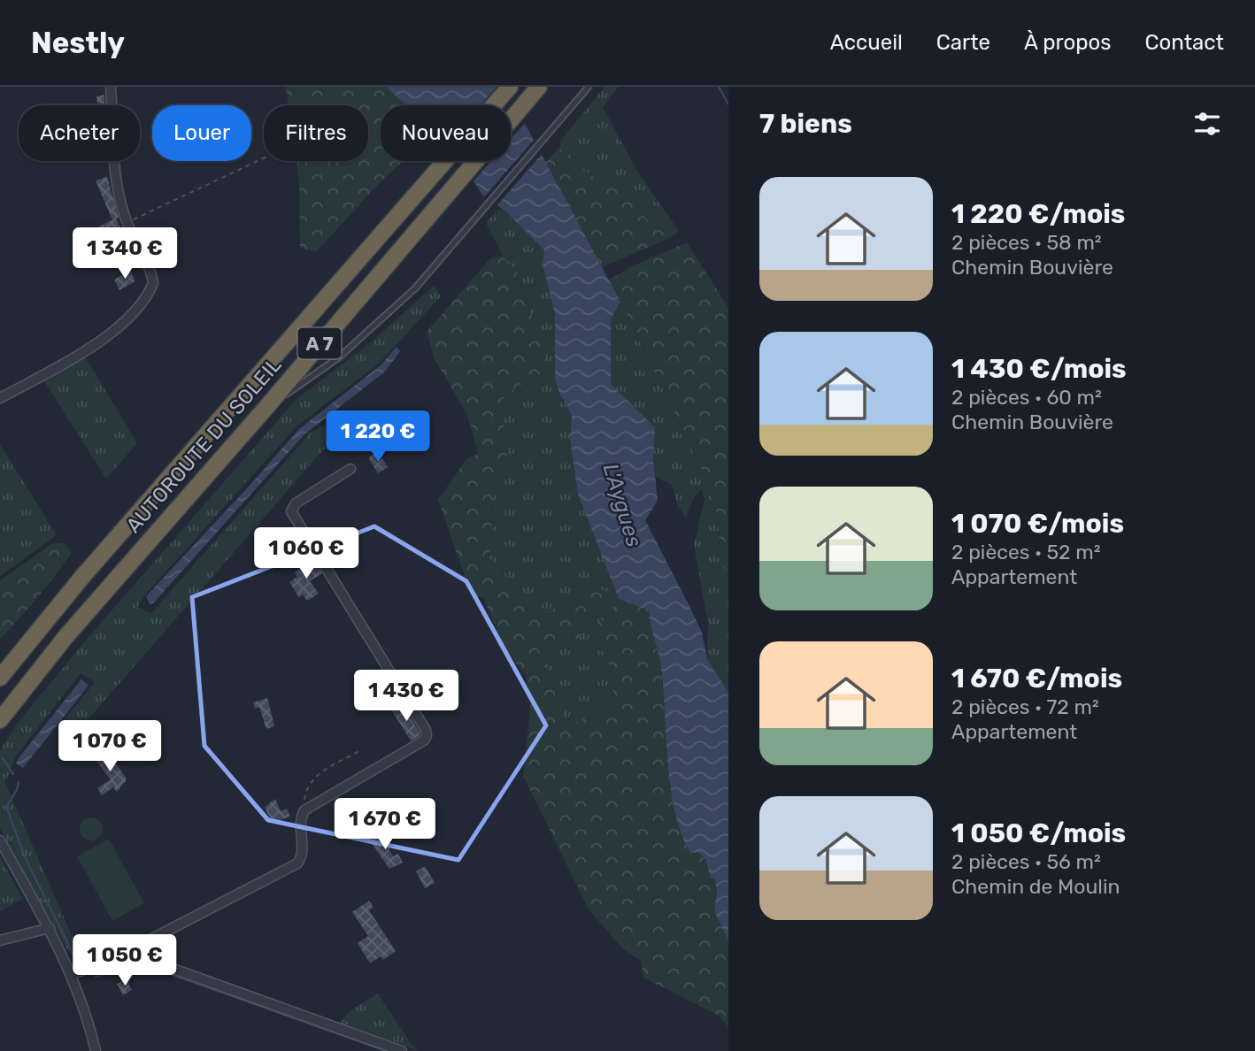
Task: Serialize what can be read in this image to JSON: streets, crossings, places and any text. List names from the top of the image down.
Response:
{
  "streets": {
    "highway": ["A 7", "AUTOROUTE DU SOLEIL"]
  },
  "water": ["L'Aygues"],
  "page": {
    "header": "Nestly",
    "nav": [
      "Accueil",
      "Carte",
      "À propos",
      "Contact"
    ],
    "heading": "7 biens",
    "chip": [
      "Acheter",
      "Louer",
      "Filtres",
      "Nouveau"
    ],
    "list": [
      {
        "name": "1 220 €/mois",
        "note": "2 pièces · 58 m² · Chemin Bouvière"
      },
      {
        "name": "1 430 €/mois",
        "note": "2 pièces · 60 m² · Chemin Bouvière"
      },
      {
        "name": "1 070 €/mois",
        "note": "2 pièces · 52 m² · Appartement"
      },
      {
        "name": "1 670 €/mois",
        "note": "2 pièces · 72 m² · Appartement"
      },
      {
        "name": "1 050 €/mois",
        "note": "2 pièces · 56 m² · Chemin de Moulin"
      }
    ],
    "price": [
      "1 340 €",
      "1 220 €",
      "1 060 €",
      "1 430 €",
      "1 070 €",
      "1 670 €",
      "1 050 €"
    ]
  }
}
